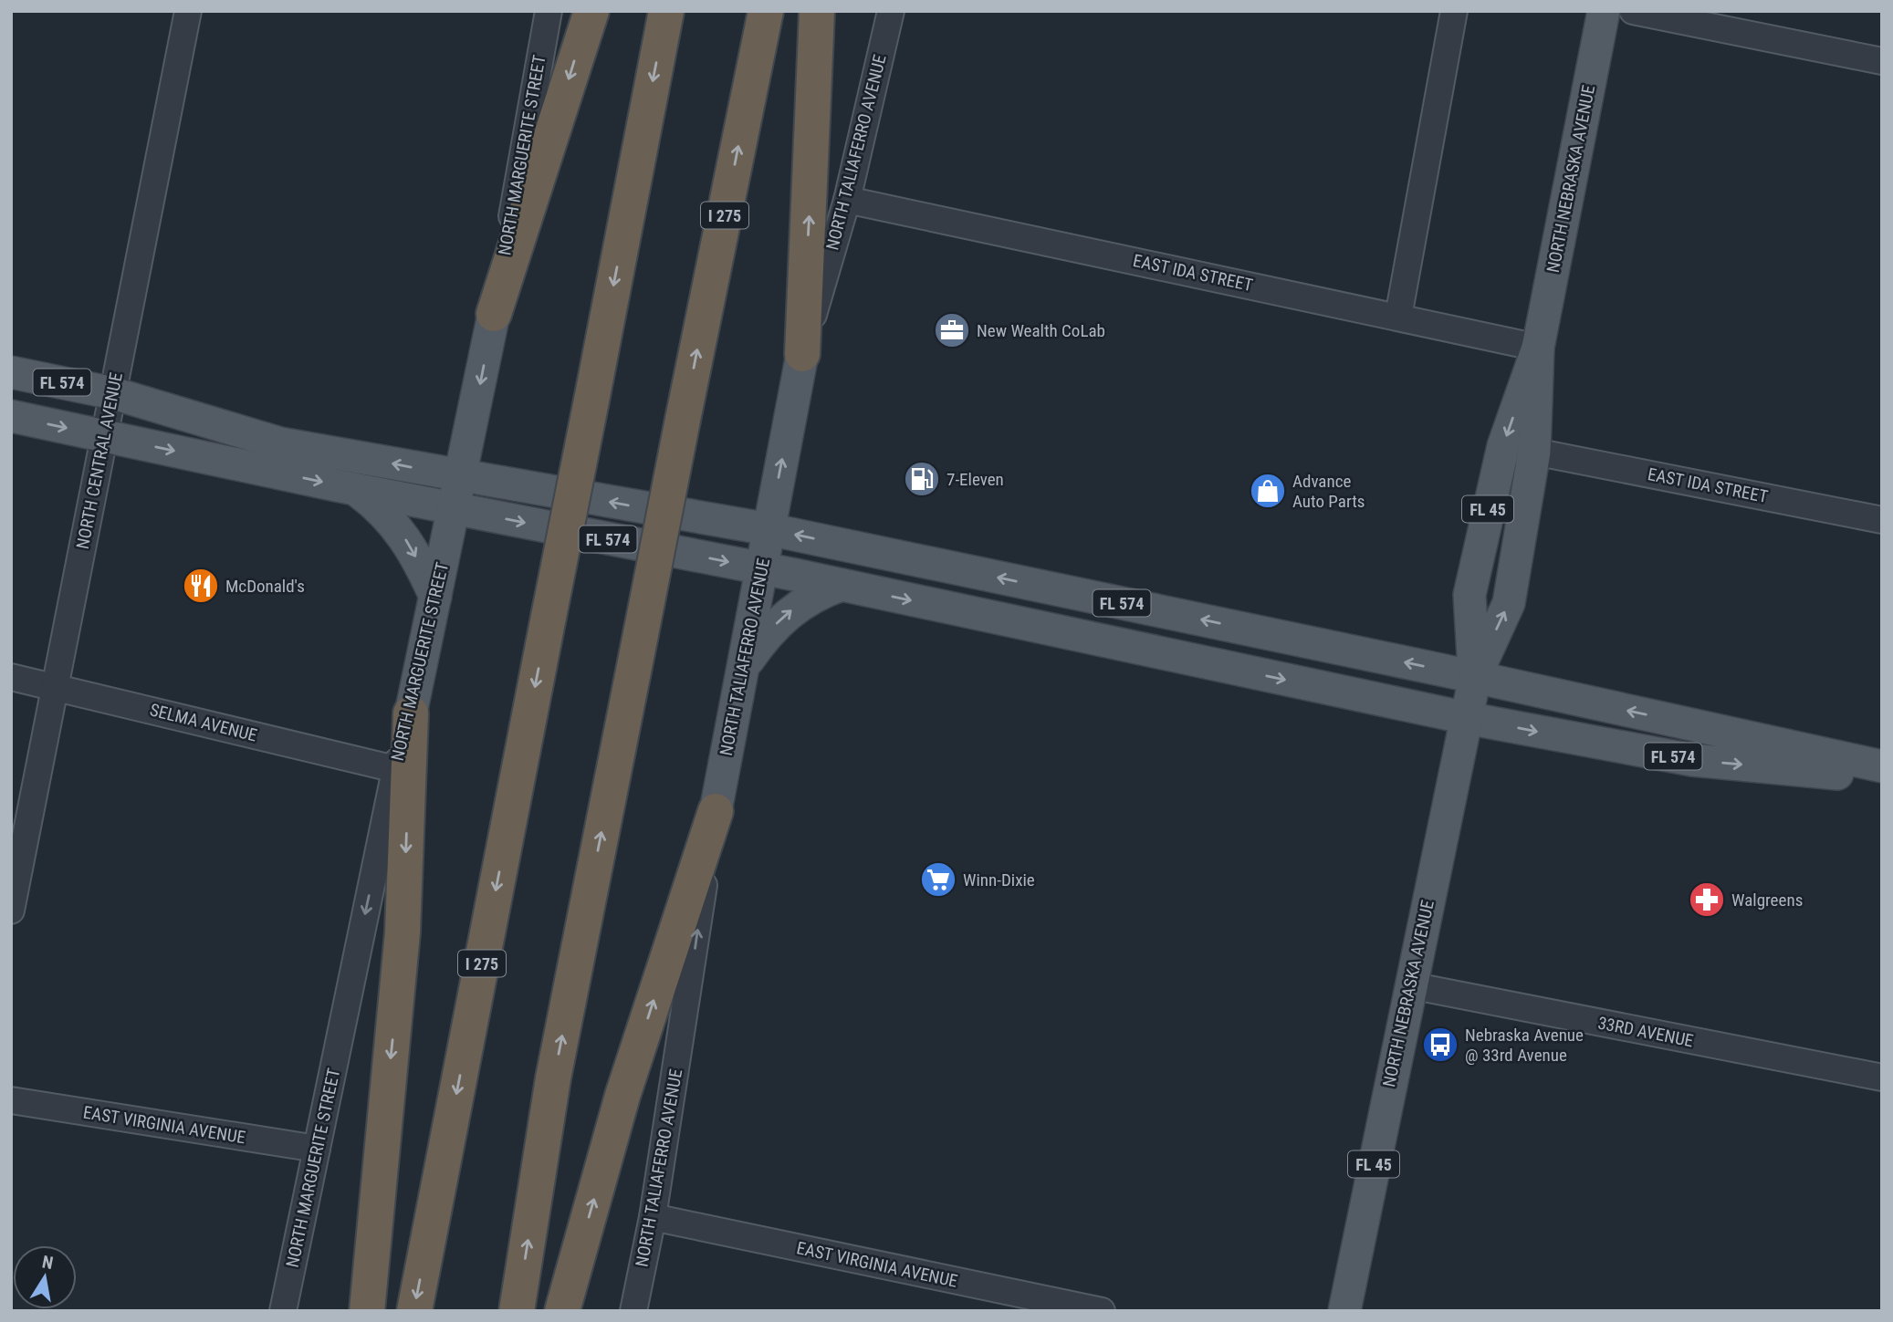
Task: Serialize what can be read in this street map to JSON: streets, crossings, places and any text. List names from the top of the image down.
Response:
{
  "streets": {
    "highway": ["I 275"],
    "main road": [
      "NORTH TALIAFERRO AVENUE",
      "NORTH MARGUERITE STREET",
      "NORTH NEBRASKA AVENUE",
      "FL 574",
      "FL 45"
    ],
    "street": [
      "EAST IDA STREET",
      "NORTH CENTRAL AVENUE",
      "SELMA AVENUE",
      "33RD AVENUE",
      "EAST VIRGINIA AVENUE"
    ]
  },
  "crossings": [
    ["NORTH TALIAFERRO AVENUE", "EAST IDA STREET"],
    ["NORTH TALIAFERRO AVENUE", "FL 574"],
    ["NORTH TALIAFERRO AVENUE", "EAST VIRGINIA AVENUE"],
    ["NORTH MARGUERITE STREET", "FL 574"],
    ["NORTH MARGUERITE STREET", "SELMA AVENUE"],
    ["NORTH MARGUERITE STREET", "EAST VIRGINIA AVENUE"],
    ["NORTH NEBRASKA AVENUE", "EAST IDA STREET"],
    ["NORTH NEBRASKA AVENUE", "FL 574"],
    ["NORTH NEBRASKA AVENUE", "33RD AVENUE"],
    ["FL 574", "NORTH CENTRAL AVENUE"],
    ["NORTH CENTRAL AVENUE", "SELMA AVENUE"]
  ],
  "one_way": ["NORTH TALIAFERRO AVENUE", "NORTH MARGUERITE STREET"],
  "places": {
    "office": ["New Wealth CoLab"],
    "fuel station": ["7-Eleven"],
    "shop": ["Advance Auto Parts"],
    "restaurant": ["McDonald's"],
    "supermarket": ["Winn-Dixie"],
    "pharmacy": ["Walgreens"],
    "bus stop": ["Nebraska Avenue @ 33rd Avenue"]
  },
  "north": "top"
}
